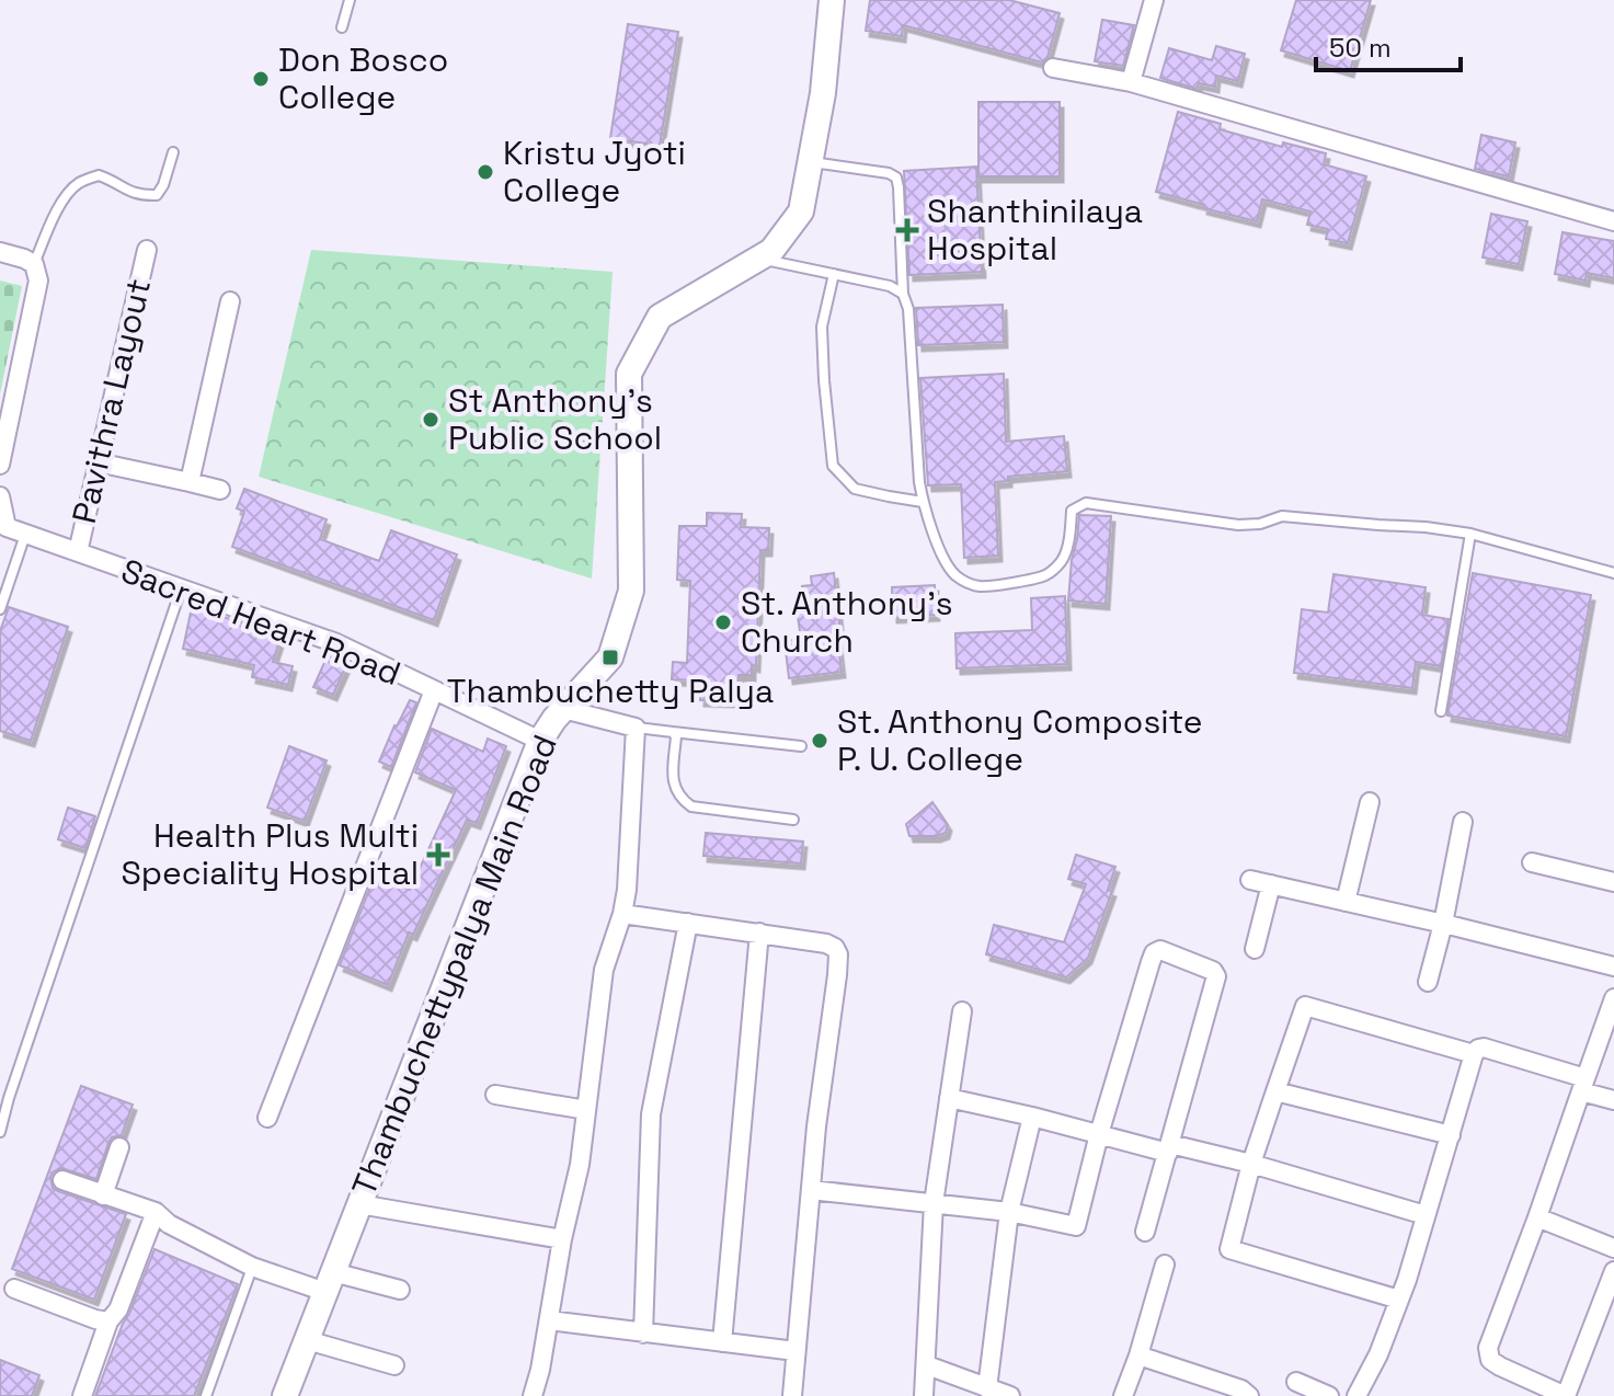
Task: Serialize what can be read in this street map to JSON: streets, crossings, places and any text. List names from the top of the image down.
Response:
{
  "streets": {
    "main road": ["Thambuchettypalya Main Road"],
    "street": ["Pavithra Layout", "Sacred Heart Road"]
  },
  "crossings": [
    ["Pavithra Layout", "Sacred Heart Road"],
    ["Sacred Heart Road", "Thambuchettypalya Main Road"]
  ],
  "places": {
    "other": [
      "Don Bosco College",
      "Kristu Jyoti College",
      "St Anthony's Public School",
      "St. Anthony's Church",
      "St. Anthony Composite P. U. College"
    ],
    "health": ["Shanthinilaya Hospital", "Health Plus Multi Speciality Hospital"],
    "transit": ["Thambuchetty Palya"]
  },
  "scale_bar": "50 m"
}
